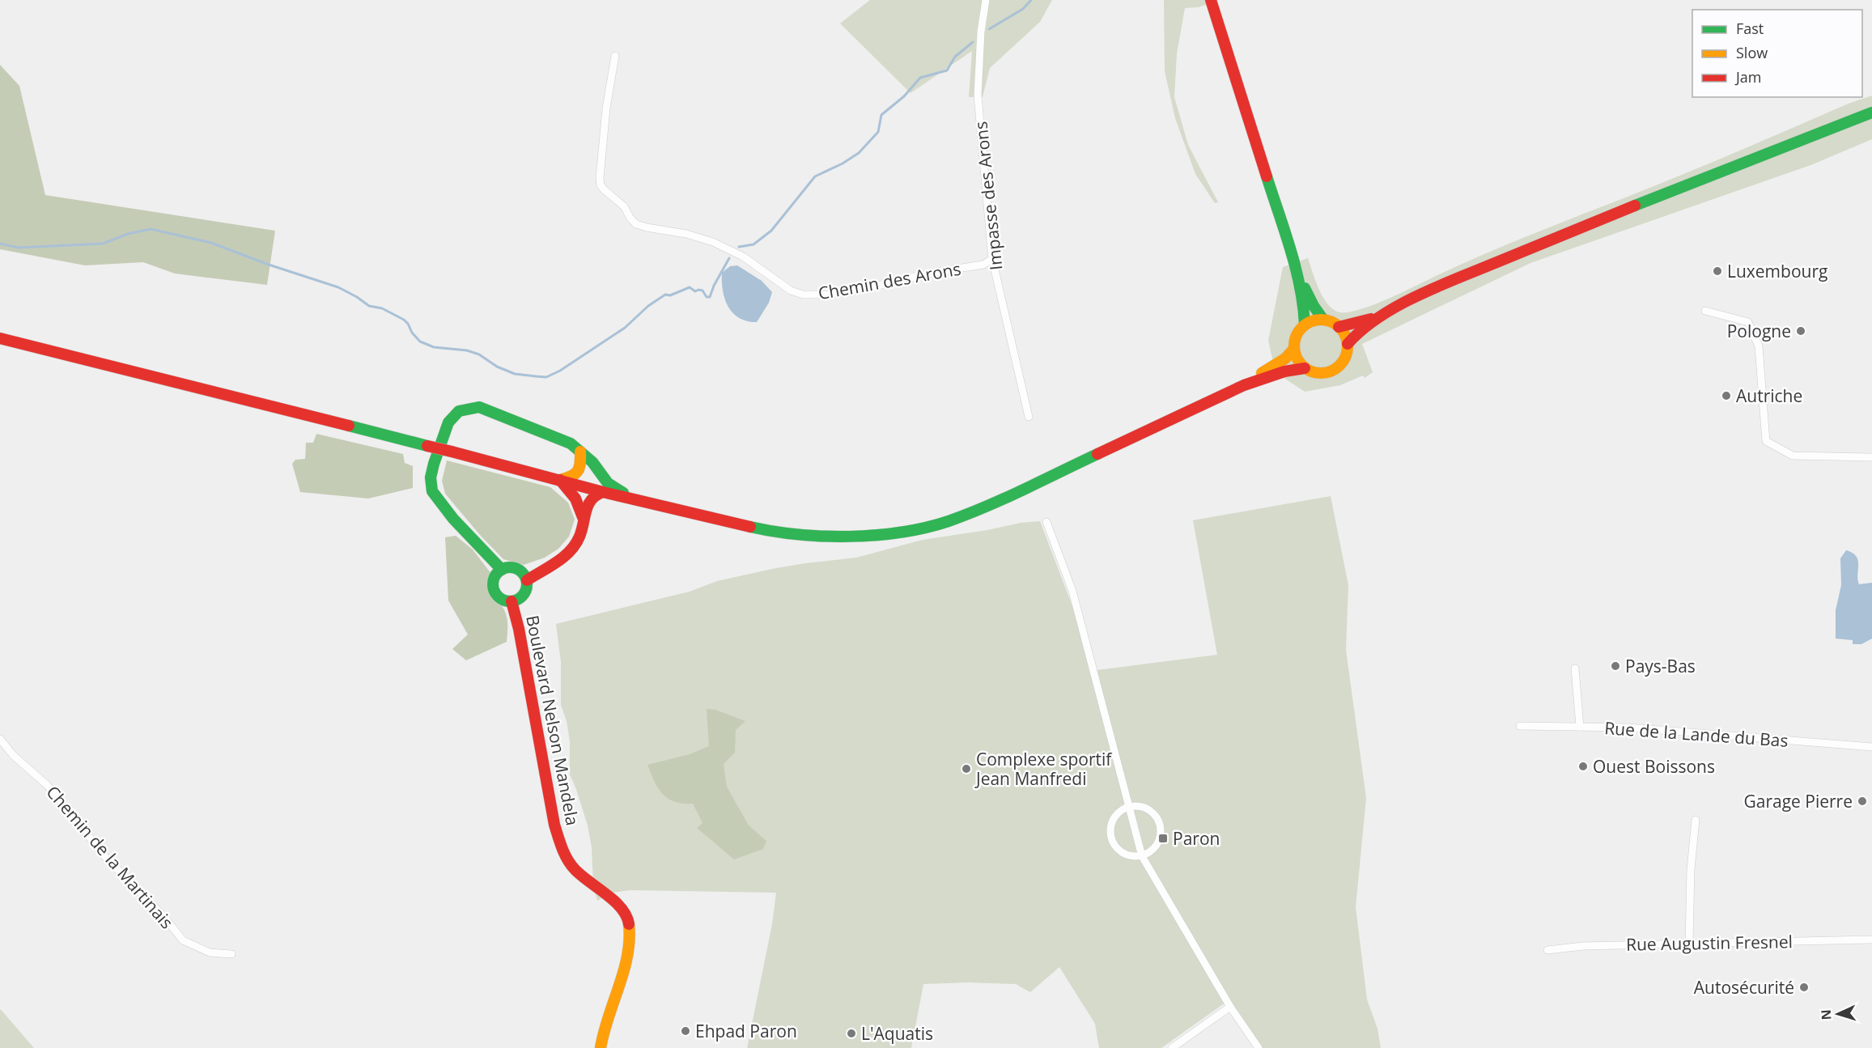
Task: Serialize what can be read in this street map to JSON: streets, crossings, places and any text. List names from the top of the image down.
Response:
{
  "streets": {
    "main road": ["Boulevard Nelson Mandela"],
    "street": [
      "Impasse des Arons",
      "Chemin des Arons",
      "Rue de la Lande du Bas",
      "Chemin de la Martinais",
      "Rue Augustin Fresnel"
    ]
  },
  "crossings": [
    ["Impasse des Arons", "Chemin des Arons"]
  ],
  "places": {
    "other": [
      "Luxembourg",
      "Pologne",
      "Autriche",
      "Pays-Bas",
      "Ouest Boissons",
      "Complexe sportif Jean Manfredi",
      "Garage Pierre",
      "Autosécurité",
      "Ehpad Paron",
      "L'Aquatis"
    ],
    "transit": ["Paron"]
  },
  "legend": ["Fast", "Slow", "Jam"],
  "north": "left"
}
